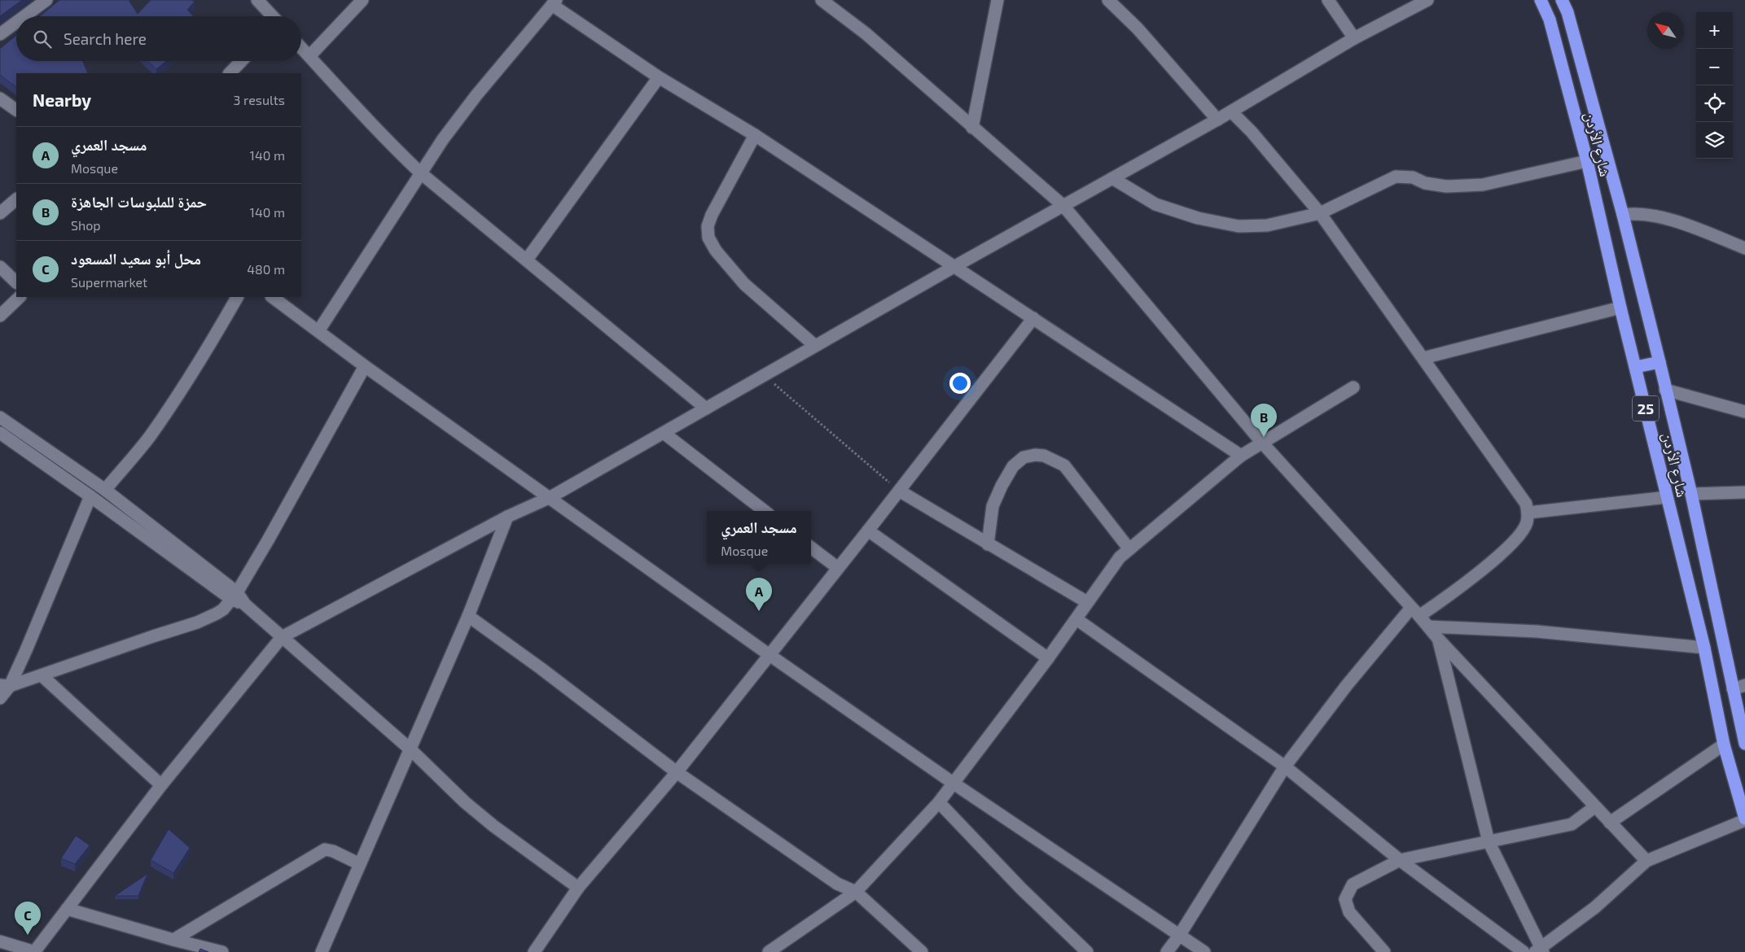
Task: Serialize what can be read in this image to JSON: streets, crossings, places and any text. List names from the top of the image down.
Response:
{
  "streets": {
    "highway": ["شارع الأردن", "25"]
  },
  "north": "top left",
  "page": {
    "map_buttons": ["+", "−"],
    "search": "Search here",
    "heading": ["Nearby", "3 results"],
    "list": [
      {
        "mark": "A",
        "name": "مسجد العمري",
        "note": "Mosque",
        "value": "140 m"
      },
      {
        "mark": "B",
        "name": "حمزة للملبوسات الجاهزة",
        "note": "Shop",
        "value": "140 m"
      },
      {
        "mark": "C",
        "name": "محل أبو سعيد المسعود",
        "note": "Supermarket",
        "value": "480 m"
      }
    ],
    "pins": ["B", "A", "C"],
    "popup": ["مسجد العمري", "Mosque"]
  }
}
